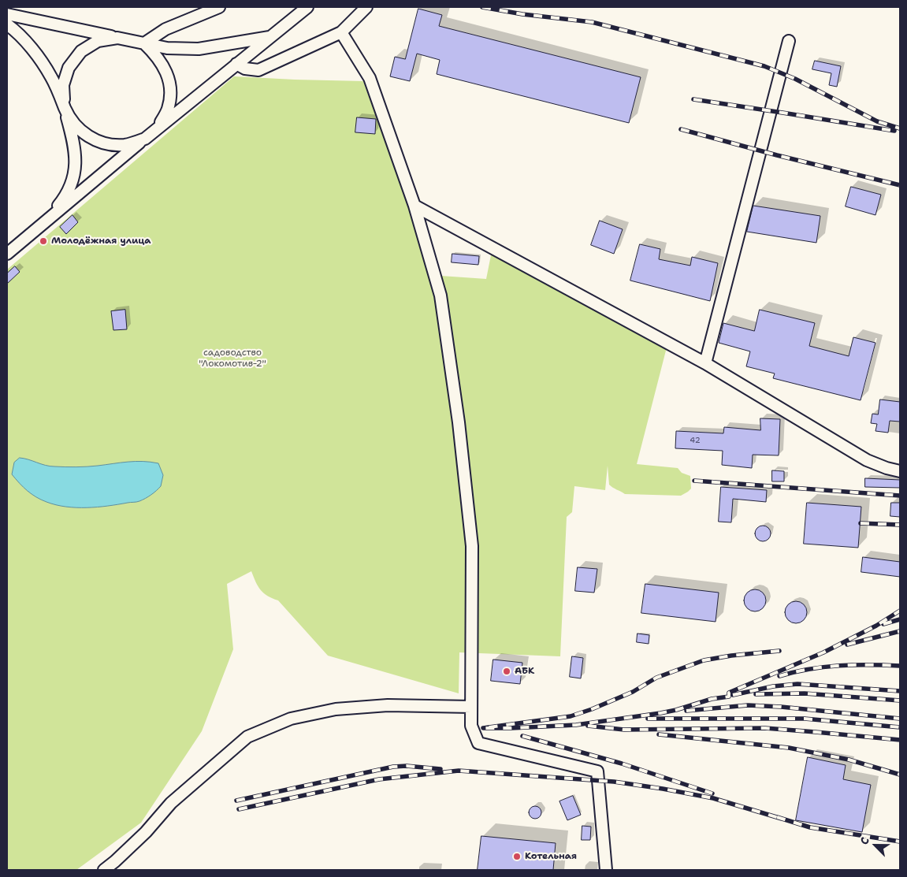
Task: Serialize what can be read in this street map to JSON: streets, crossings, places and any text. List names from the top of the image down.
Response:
{
  "parks": ["садоводство \"Локомотив-2\""],
  "places": ["Молодёжная улица", "АБК", "Котельная"],
  "house_numbers": ["42"],
  "north": "top left"
}
